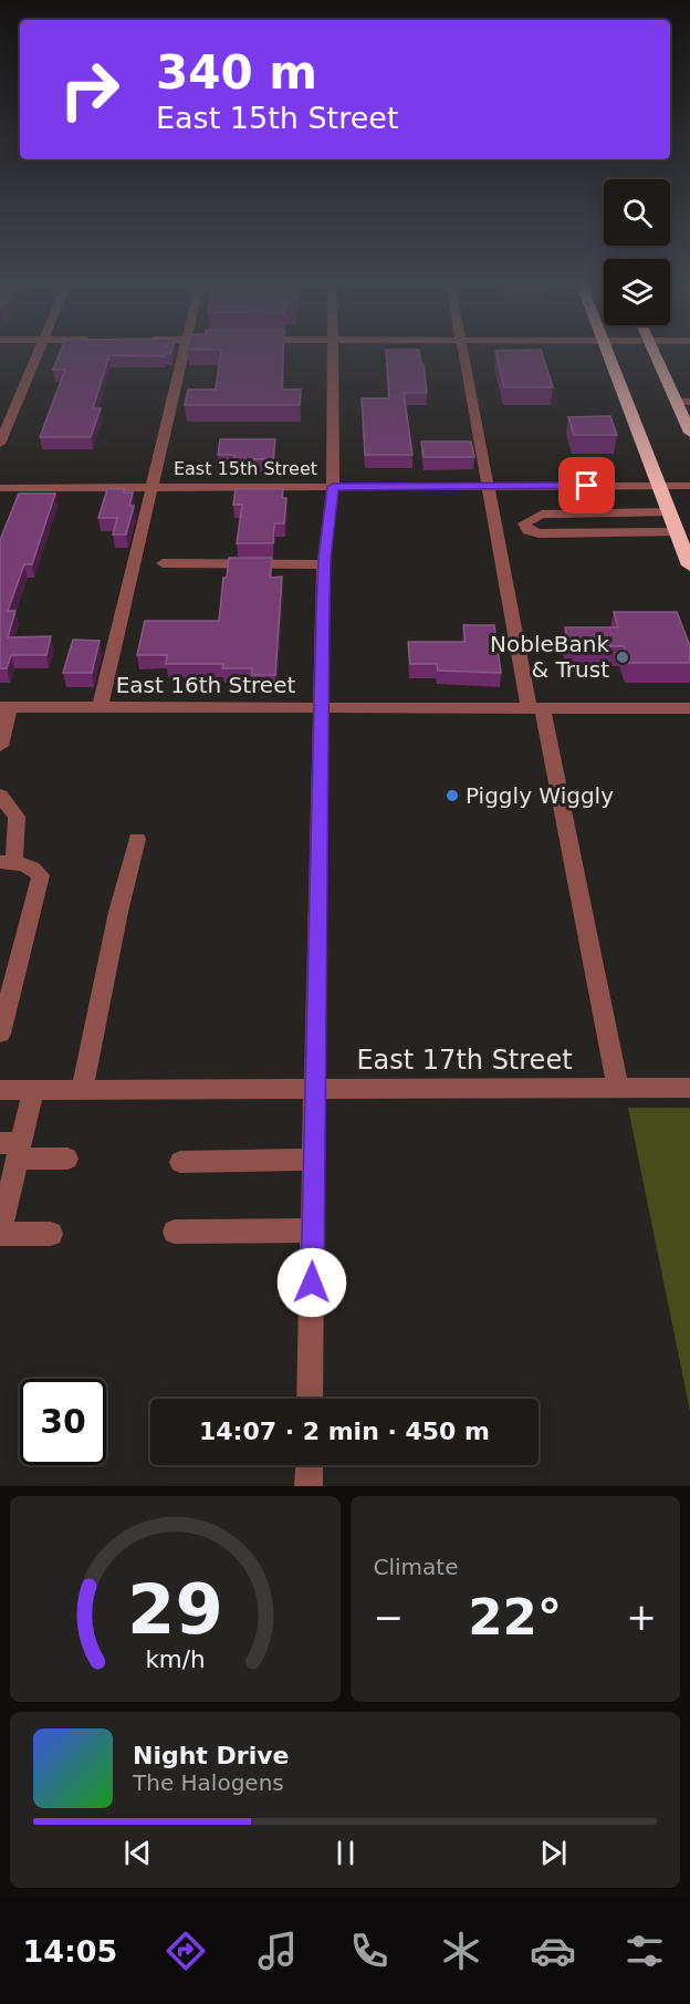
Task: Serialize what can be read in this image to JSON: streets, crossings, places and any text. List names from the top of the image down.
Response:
{
  "streets": {
    "street": ["East 15th Street", "East 16th Street", "East 17th Street"]
  },
  "places": ["NobleBank & Trust", "Piggly Wiggly"],
  "page": {
    "turn": ["340 m", "East 15th Street"],
    "limit": "30",
    "trip": "14:07 · 2 min · 450 m",
    "tile": "Climate",
    "heat": ["−", "22°", "+"],
    "song": ["Night Drive", "The Halogens"],
    "tabs": "14:05",
    "gauge": ["29", "km/h"]
  }
}
